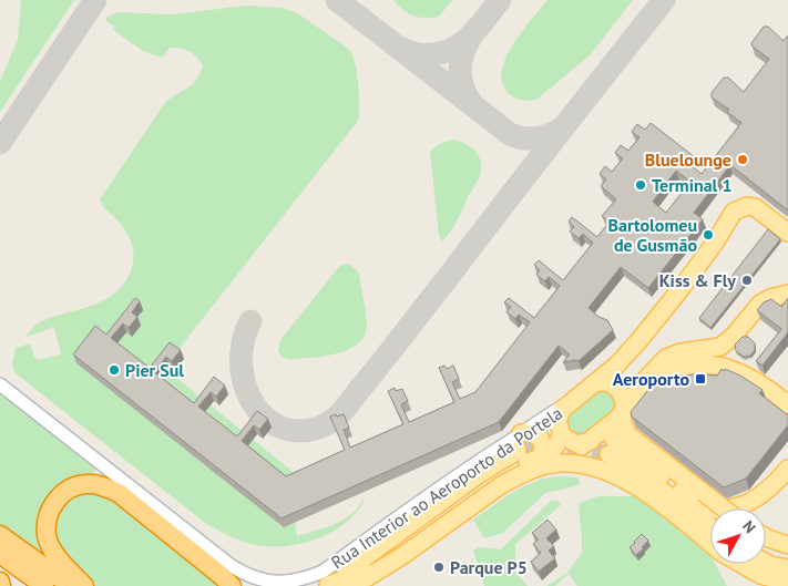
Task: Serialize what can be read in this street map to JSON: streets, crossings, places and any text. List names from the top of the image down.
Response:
{
  "streets": {
    "main road": ["Rua Interior ao Aeroporto da Portela"]
  },
  "places": {
    "other": [
      "Bluelounge",
      "Terminal 1",
      "Bartolomeu de Gusmão",
      "Kiss & Fly",
      "Pier Sul",
      "Parque P5"
    ],
    "transit": ["Aeroporto"]
  },
  "north": "top right"
}
